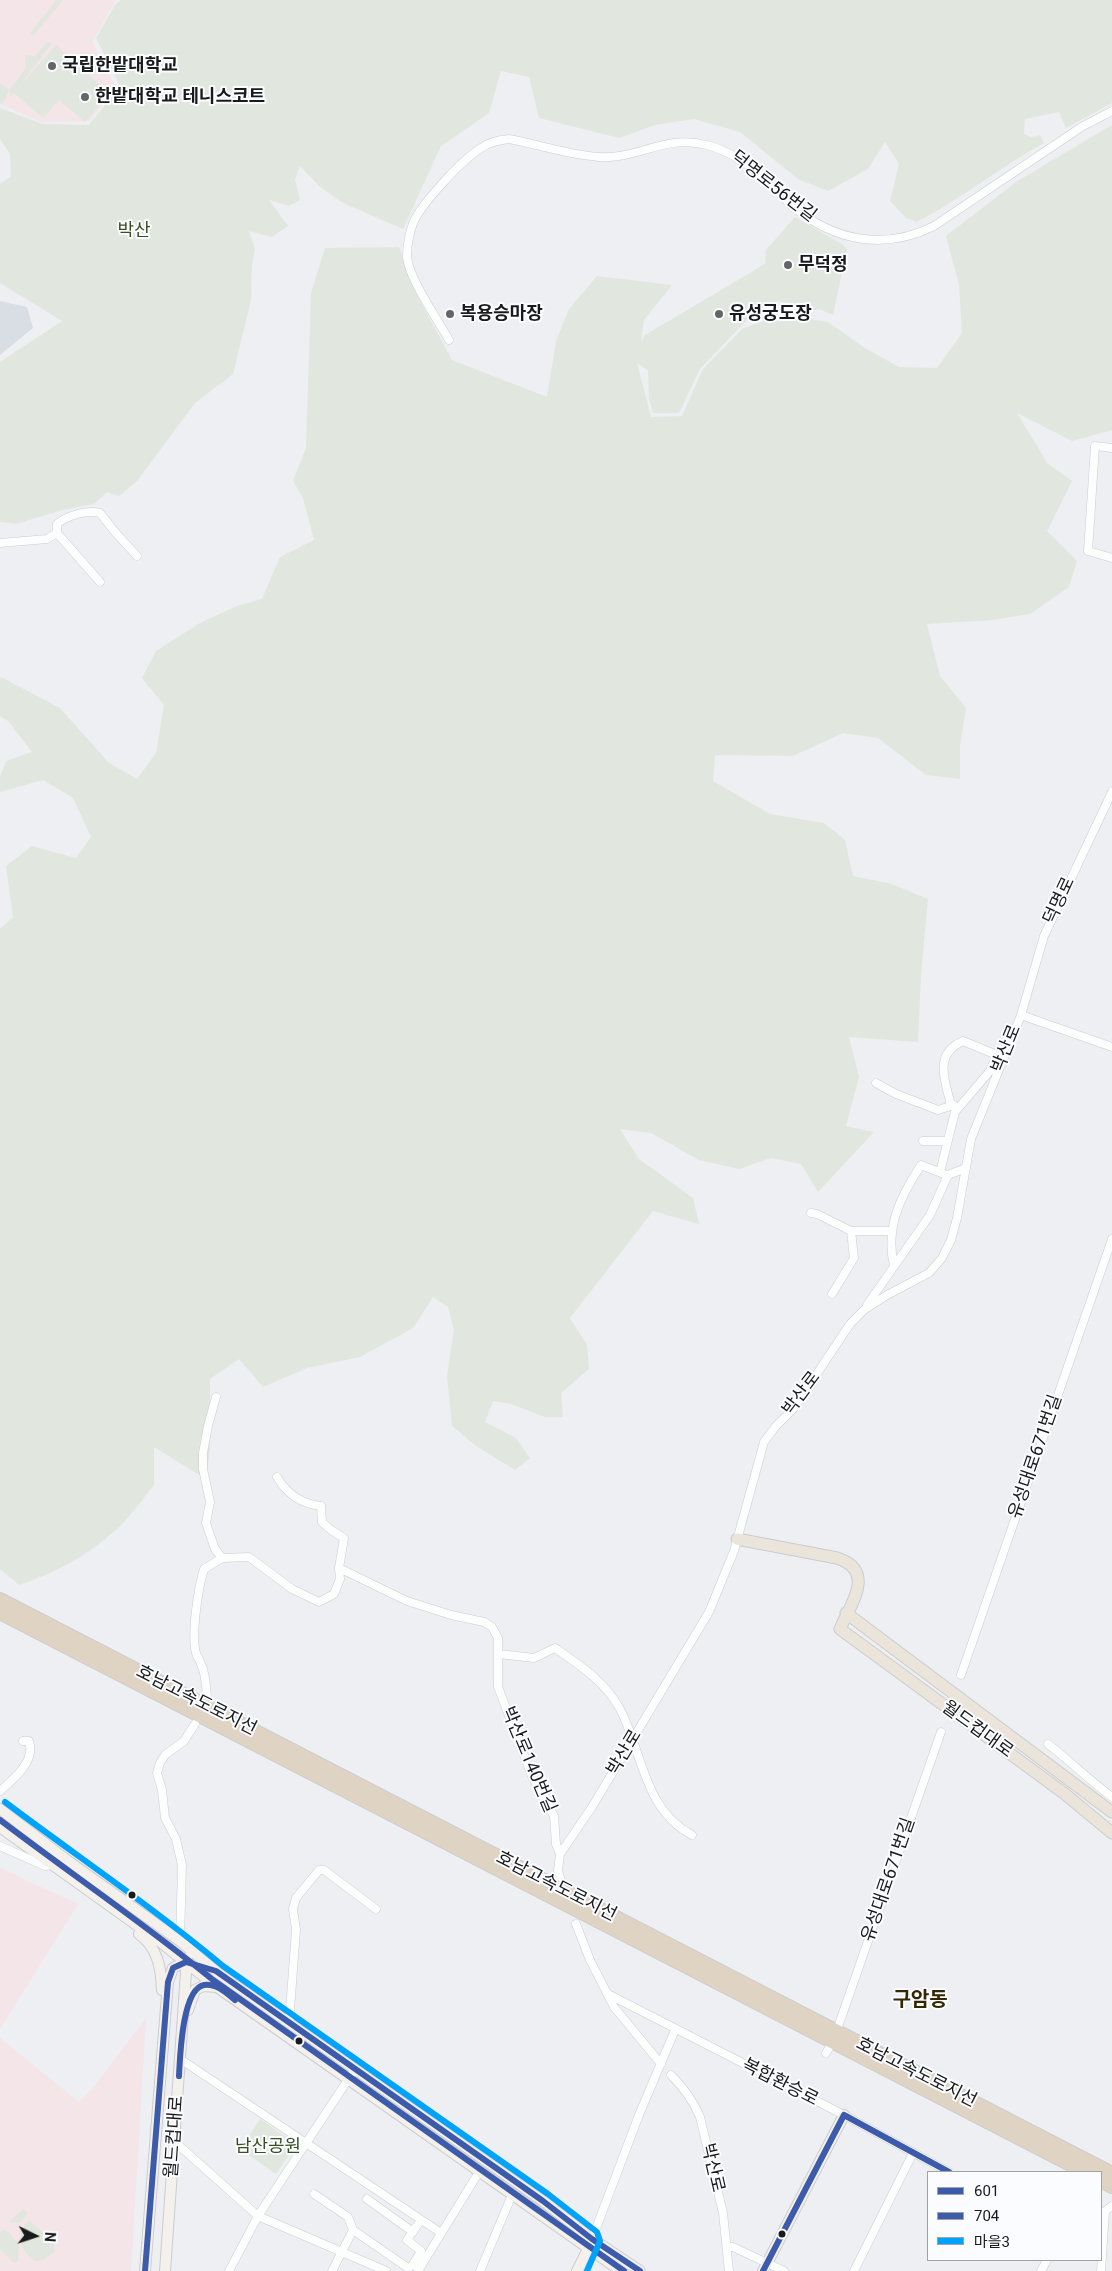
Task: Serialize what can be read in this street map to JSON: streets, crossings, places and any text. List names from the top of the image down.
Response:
{
  "streets": {
    "highway": ["호남고속도로지선"],
    "main road": ["월드컵대로"],
    "street": [
      "덕명로56번길",
      "덕명로",
      "박산로",
      "유성대로671번길",
      "박산로140번길",
      "복합환승로"
    ]
  },
  "crossings": [
    ["덕명로", "박산로"],
    ["박산로", "박산로140번길"]
  ],
  "districts": ["구암동"],
  "parks": ["박산", "남산공원"],
  "places": [
    "국립한밭대학교",
    "한밭대학교 테니스코트",
    "무덕정",
    "복용승마장",
    "유성궁도장"
  ],
  "lines": ["transit line 마을3", "transit line 704", "transit line 601"],
  "legend": ["601", "704", "마을3"],
  "north": "right"
}
